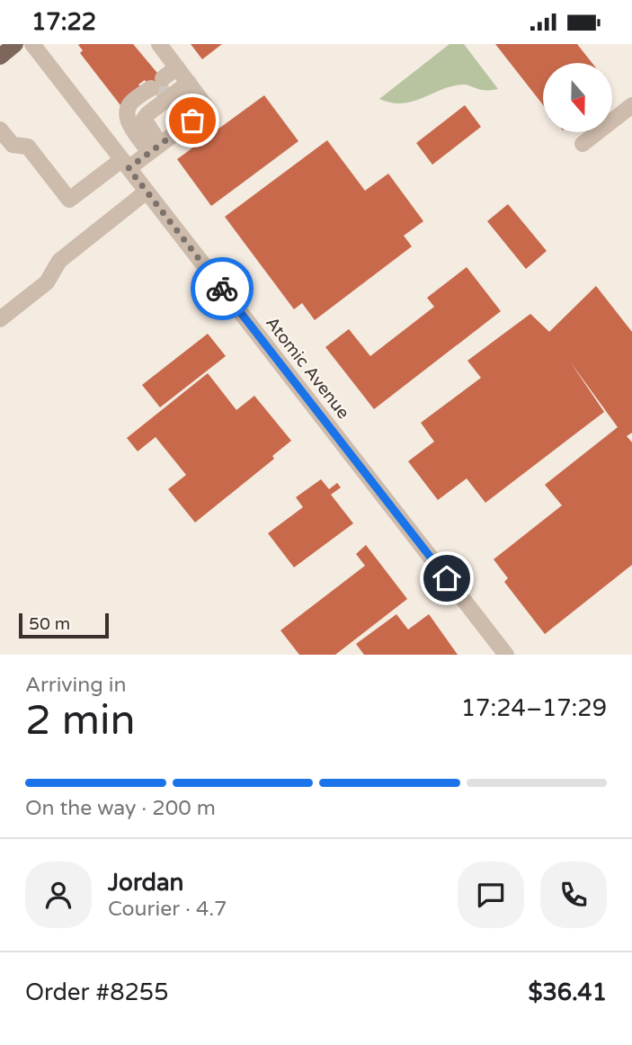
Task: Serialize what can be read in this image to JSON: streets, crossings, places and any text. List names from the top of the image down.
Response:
{
  "streets": {
    "street": ["Atomic Avenue"]
  },
  "scale_bar": "50 m",
  "north": "bottom",
  "page": {
    "status": "17:22",
    "scale": "50 m",
    "heading": ["2 min", "Arriving in", "17:24–17:29"],
    "panel": [
      "Jordan",
      "Courier · 4.7",
      "Order #8255",
      "$36.41"
    ],
    "bar": "On the way · 200 m"
  }
}
